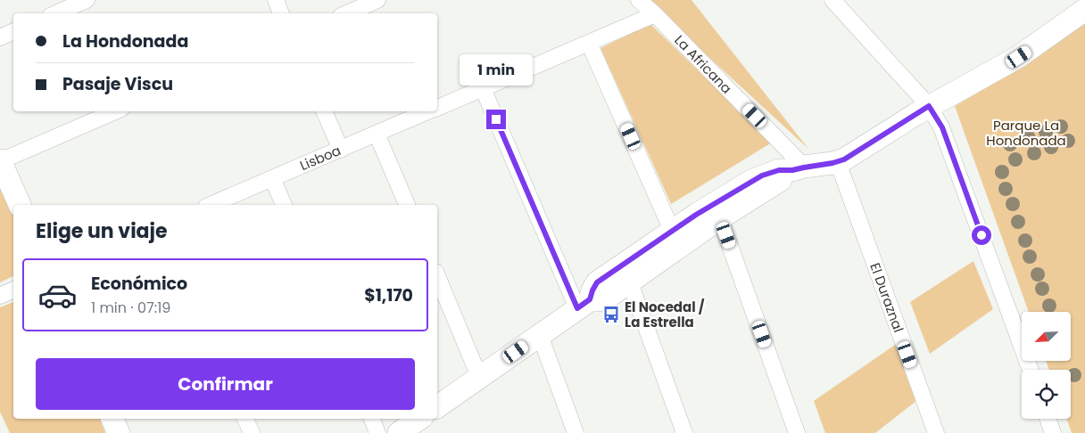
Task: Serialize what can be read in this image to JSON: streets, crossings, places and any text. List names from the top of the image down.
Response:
{
  "streets": {
    "street": ["La Africana", "Lisboa", "El Duraznal"]
  },
  "crossings": [
    ["La Africana", "Lisboa"]
  ],
  "parks": ["Parque La Hondonada"],
  "places": {
    "bus stop": ["El Nocedal / La Estrella"]
  },
  "north": "bottom left",
  "page": {
    "banner": ["La Hondonada", "Pasaje Viscu"],
    "bubble": "1 min",
    "heading": "Elige un viaje",
    "list": [
      {
        "name": "Económico",
        "note": "1 min · 07:19",
        "value": "$1,170"
      }
    ],
    "buttons": "Confirmar"
  }
}
